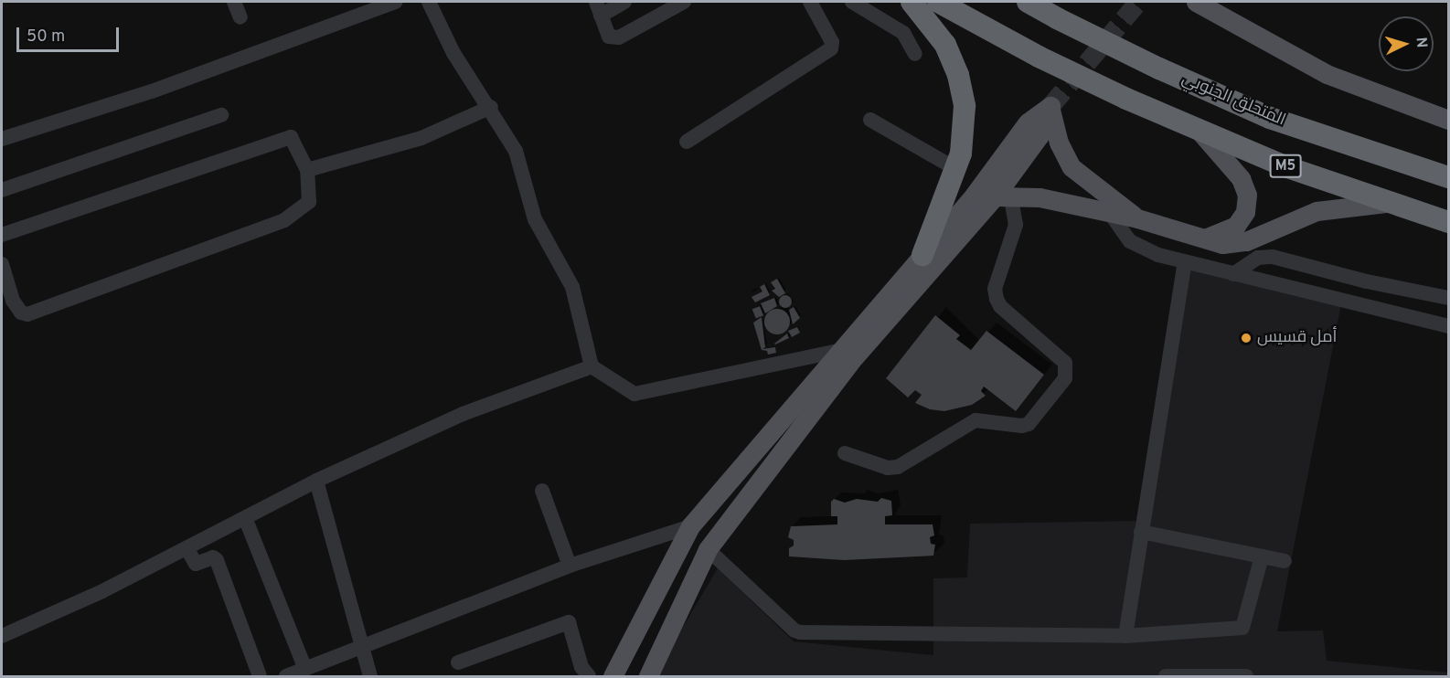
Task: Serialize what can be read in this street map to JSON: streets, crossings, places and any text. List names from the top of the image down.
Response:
{
  "streets": {
    "highway": ["المتحلق الجنوبي", "M5"]
  },
  "places": ["أمل قسيس"],
  "scale_bar": "50 m",
  "north": "right"
}
